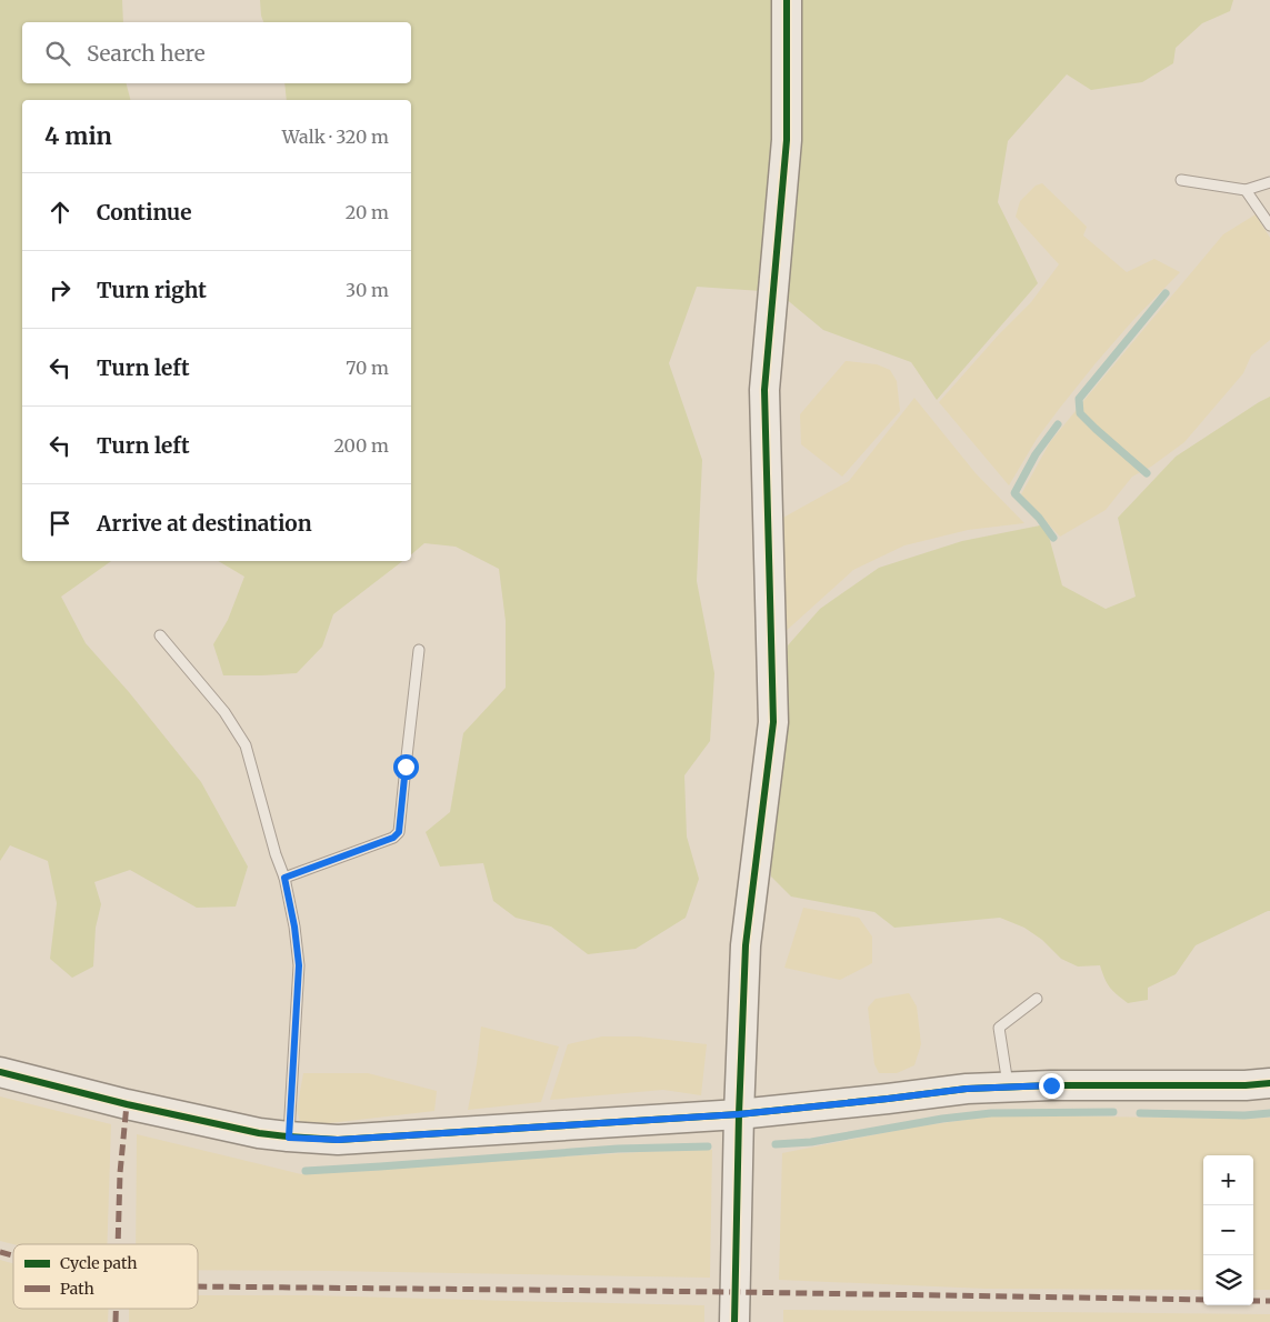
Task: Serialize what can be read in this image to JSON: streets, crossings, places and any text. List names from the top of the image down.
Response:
{
  "legend": ["Cycle path", "Path"],
  "page": {
    "search": "Search here",
    "heading": ["4 min", "Walk · 320 m"],
    "list": [
      ["Continue", "20 m"],
      ["Turn right", "30 m"],
      ["Turn left", "70 m"],
      ["Turn left", "200 m"],
      "Arrive at destination"
    ],
    "map_buttons": ["+", "−"]
  }
}
